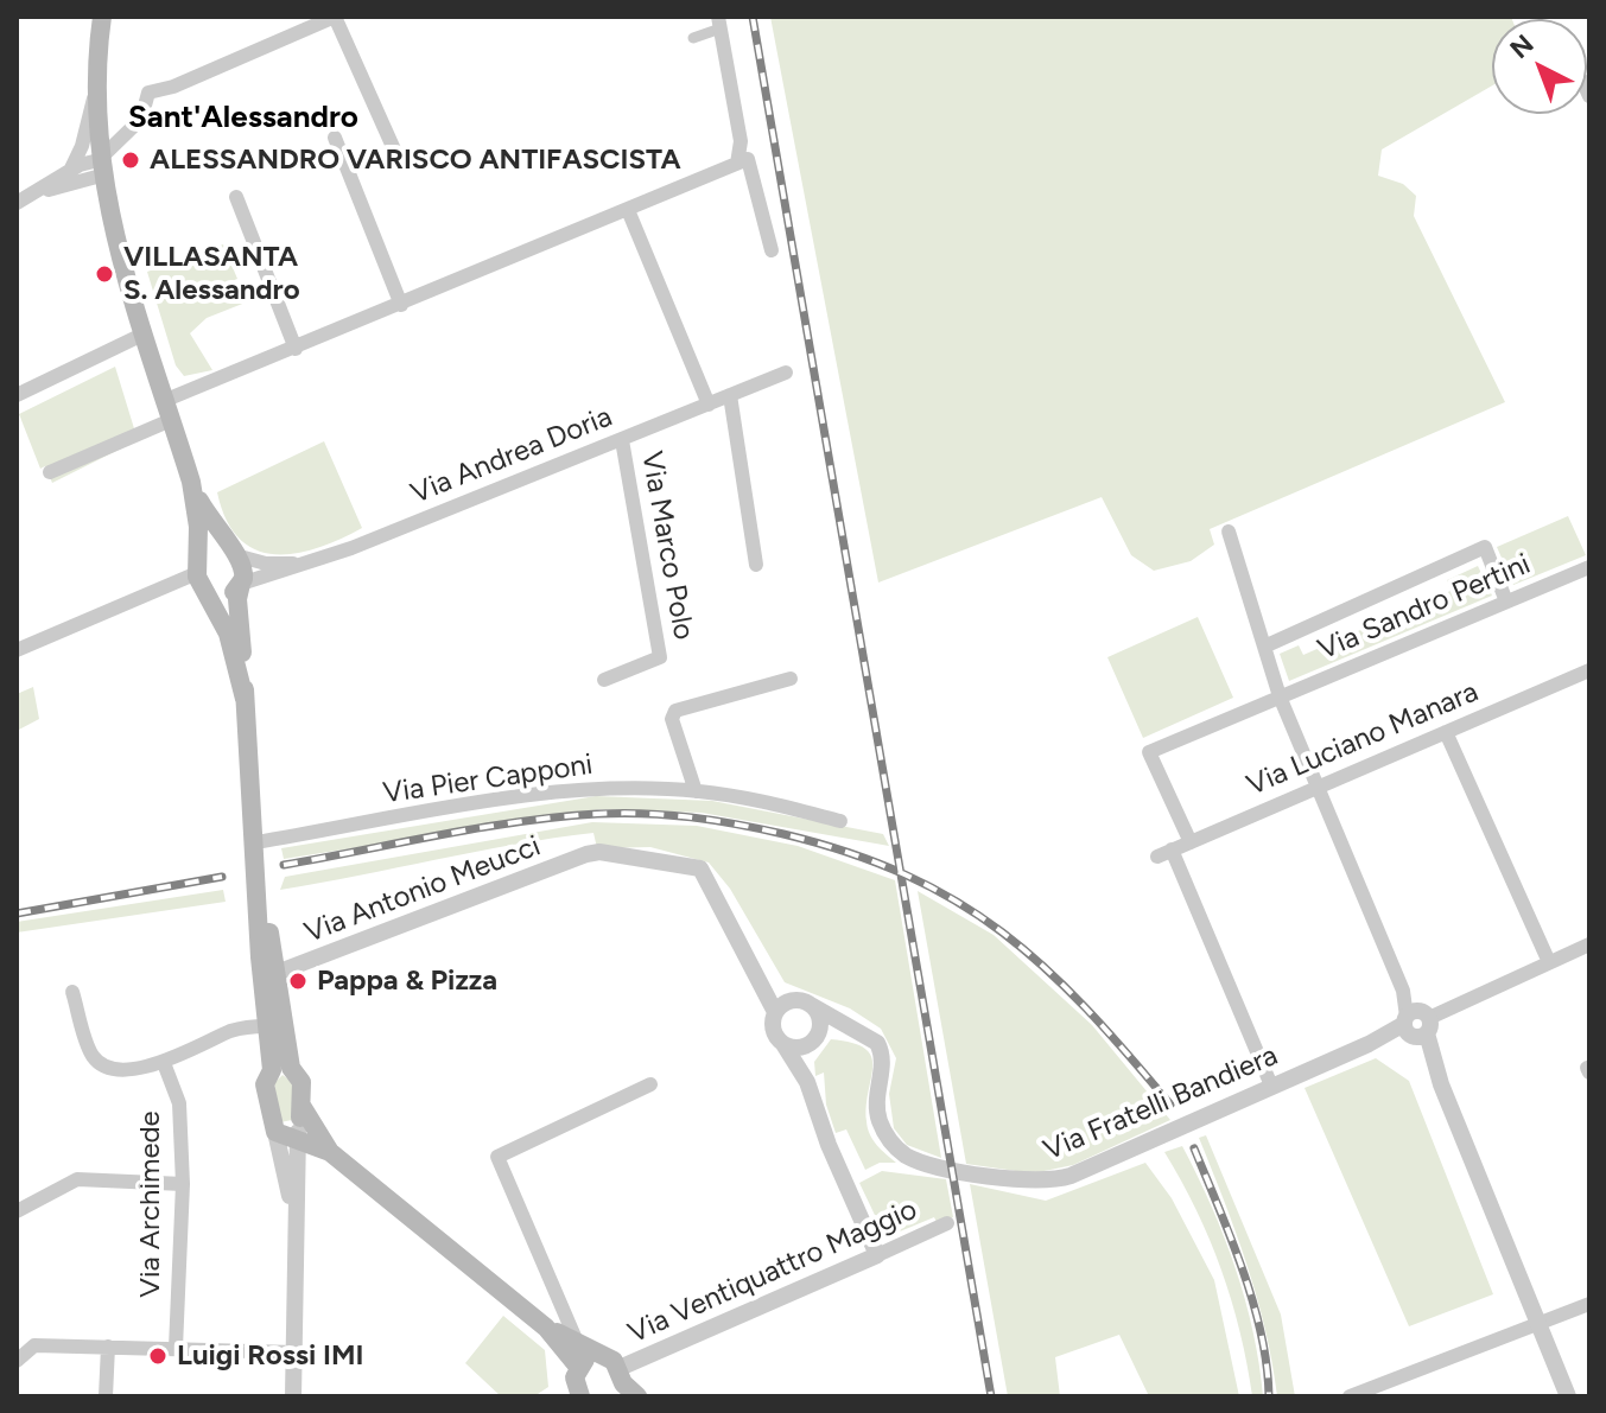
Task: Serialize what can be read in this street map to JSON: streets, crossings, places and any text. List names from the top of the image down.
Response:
{
  "streets": {
    "street": [
      "Via Andrea Doria",
      "Via Marco Polo",
      "Via Sandro Pertini",
      "Via Luciano Manara",
      "Via Pier Capponi",
      "Via Antonio Meucci",
      "Via Fratelli Bandiera",
      "Via Archimede",
      "Via Ventiquattro Maggio"
    ]
  },
  "crossings": [
    ["Via Andrea Doria", "Via Marco Polo"],
    ["Via Sandro Pertini", "Via Luciano Manara"],
    ["Via Luciano Manara", "Via Fratelli Bandiera"],
    ["Via Antonio Meucci", "Via Fratelli Bandiera"]
  ],
  "districts": ["Sant'Alessandro"],
  "places": [
    "ALESSANDRO VARISCO ANTIFASCISTA",
    "VILLASANTA S. Alessandro",
    "Pappa & Pizza",
    "Luigi Rossi IMI"
  ],
  "north": "top left"
}
